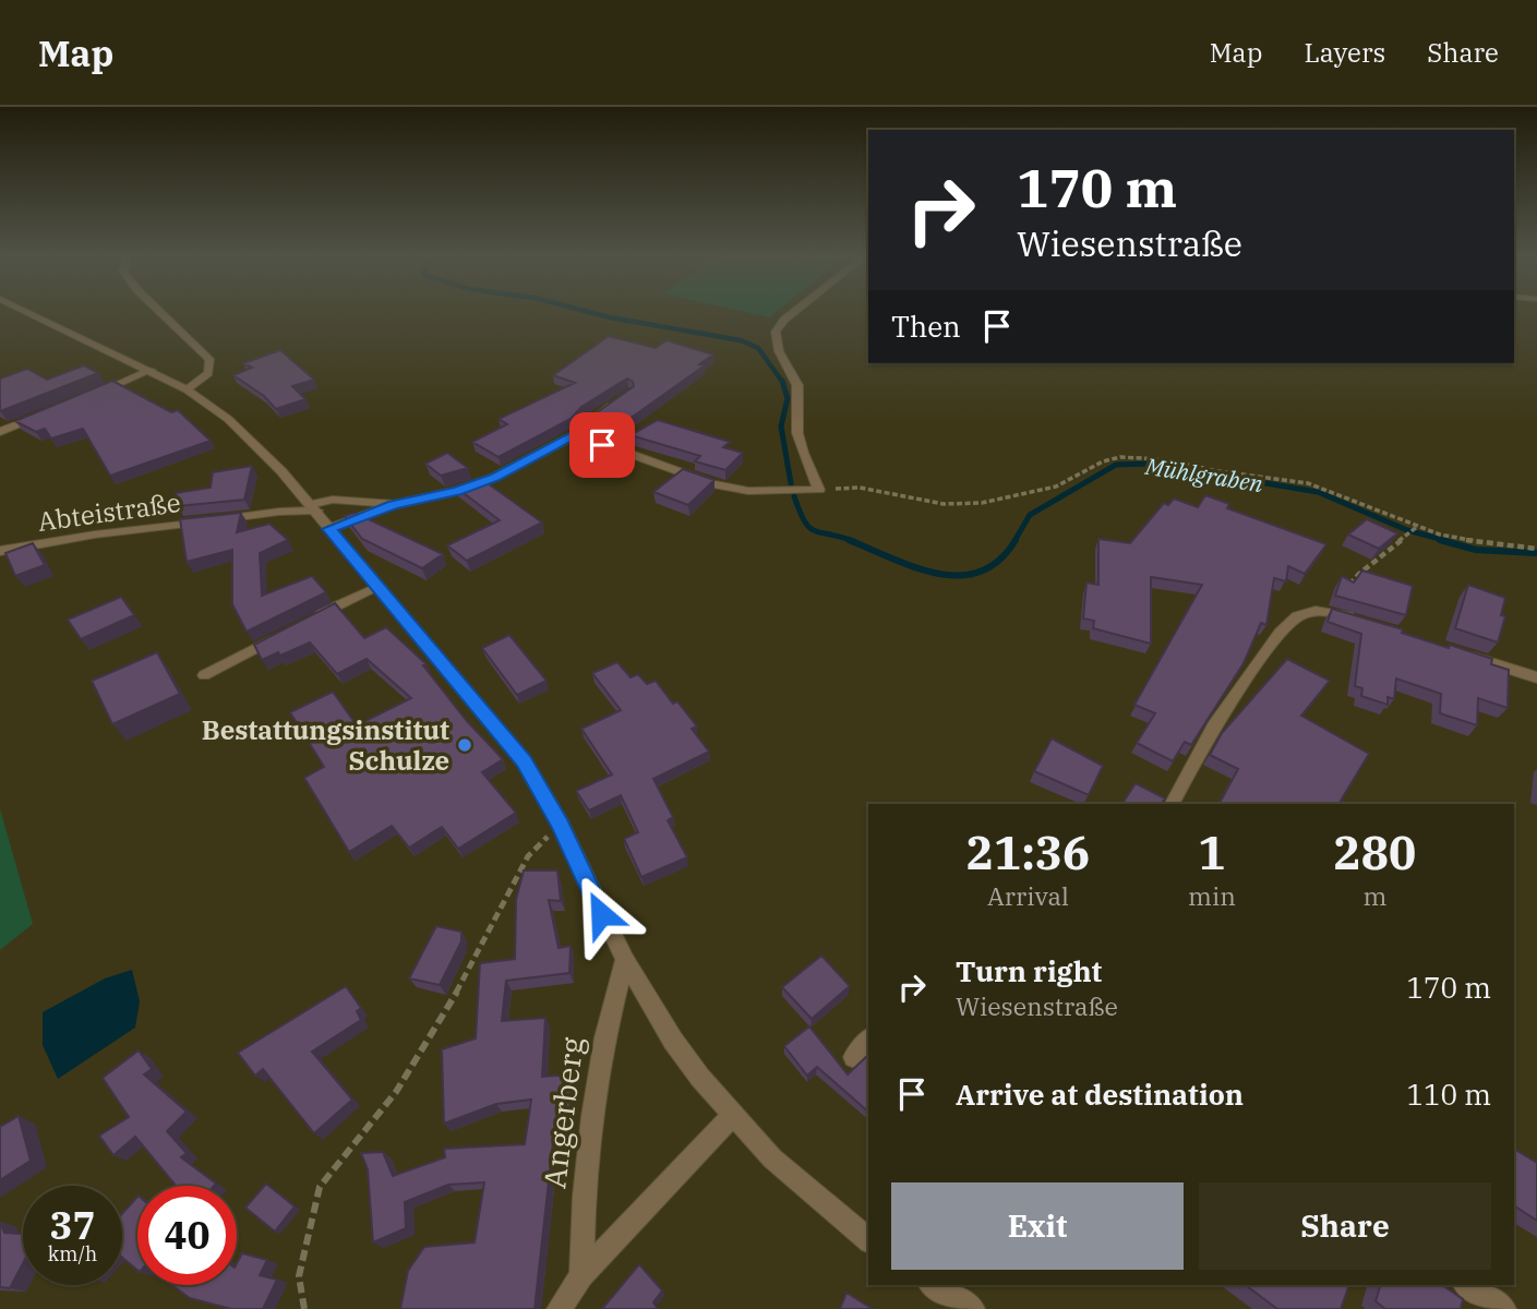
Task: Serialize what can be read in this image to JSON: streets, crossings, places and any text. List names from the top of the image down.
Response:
{
  "streets": {
    "street": ["Abteistraße", "Angerberg"]
  },
  "water": ["Mühlgraben"],
  "places": ["Bestattungsinstitut Schulze"],
  "page": {
    "header": "Map",
    "nav": ["Map", "Layers", "Share"],
    "turn": ["170 m", "Wiesenstraße"],
    "then": "Then",
    "eta": [
      "21:36",
      "Arrival",
      "1",
      "min",
      "280",
      "m"
    ],
    "list": [
      {
        "name": "Turn right",
        "note": "Wiesenstraße",
        "value": "170 m"
      },
      {
        "name": "Arrive at destination",
        "value": "110 m"
      }
    ],
    "buttons": ["Exit", "Share"],
    "speed": "37 km/h",
    "limit": "40"
  }
}
